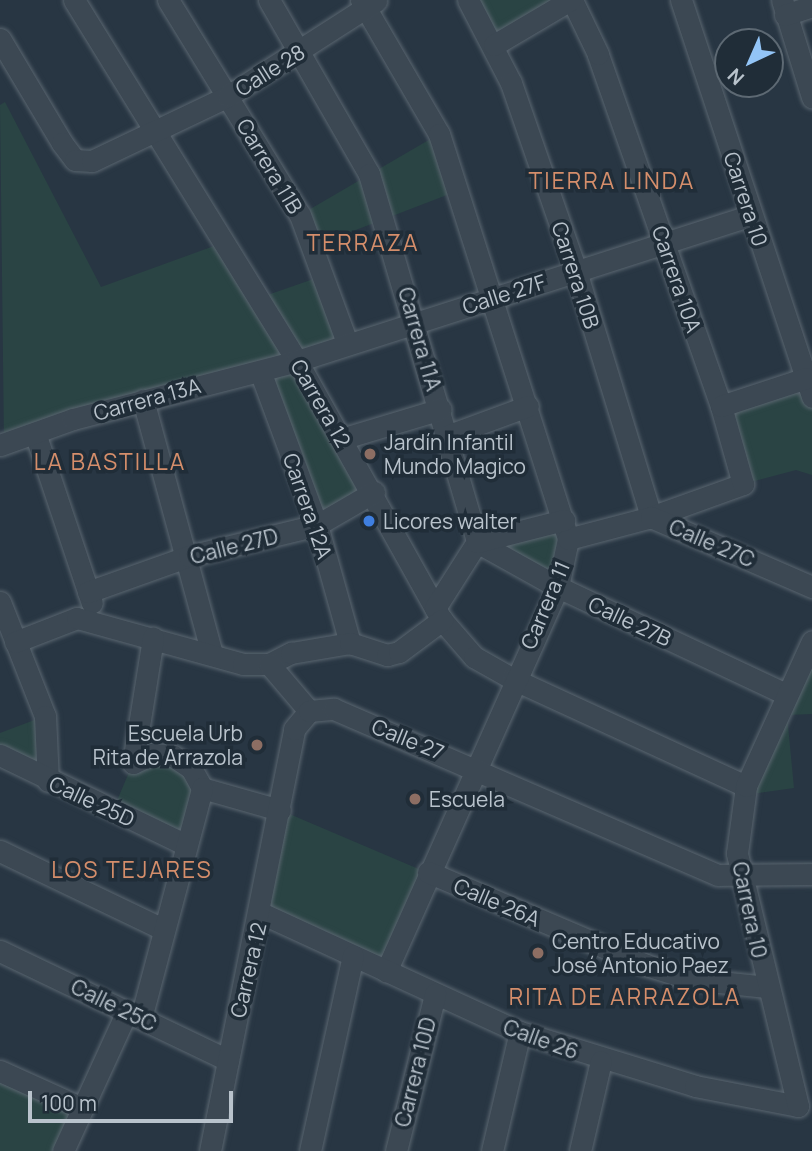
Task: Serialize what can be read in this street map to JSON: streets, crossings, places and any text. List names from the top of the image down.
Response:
{
  "streets": {
    "street": [
      "Calle 28",
      "Carrera 11B",
      "Carrera 10",
      "Carrera 10B",
      "Carrera 10A",
      "Calle 27F",
      "Carrera 11A",
      "Carrera 13A",
      "Carrera 12",
      "Carrera 12A",
      "Calle 27C",
      "Calle 27D",
      "Carrera 11",
      "Calle 27B",
      "Calle 27",
      "Calle 25D",
      "Calle 26A",
      "Calle 25C",
      "Calle 26",
      "Carrera 10D"
    ]
  },
  "crossings": [
    ["Calle 28", "Carrera 11B"],
    ["Calle 28", "Carrera 11A"],
    ["Calle 28", "Carrera 12"],
    ["Calle 28", "Carrera 11"],
    ["Carrera 11B", "Calle 27F"],
    ["Carrera 10", "Calle 27F"],
    ["Carrera 10", "Carrera 12"],
    ["Carrera 10", "Calle 27B"],
    ["Carrera 10", "Calle 27"],
    ["Carrera 10", "Calle 26A"],
    ["Carrera 10", "Calle 26"],
    ["Carrera 10B", "Carrera 10A"],
    ["Carrera 10B", "Calle 27F"],
    ["Carrera 10B", "Calle 27C"],
    ["Carrera 10A", "Calle 27F"],
    ["Carrera 10A", "Calle 27C"],
    ["Calle 27F", "Carrera 11A"],
    ["Calle 27F", "Carrera 13A"],
    ["Calle 27F", "Carrera 12"],
    ["Calle 27F", "Carrera 11"],
    ["Carrera 11A", "Calle 27C"],
    ["Carrera 11A", "Calle 27B"],
    ["Carrera 13A", "Carrera 12"],
    ["Carrera 13A", "Carrera 12A"],
    ["Carrera 12", "Calle 27D"],
    ["Carrera 12", "Carrera 11"],
    ["Carrera 12", "Calle 27"],
    ["Carrera 12", "Calle 25C"],
    ["Carrera 12", "Calle 26"],
    ["Carrera 12A", "Calle 27D"],
    ["Calle 27C", "Carrera 11"],
    ["Calle 27C", "Calle 27B"],
    ["Carrera 11", "Calle 27B"],
    ["Carrera 11", "Calle 27"],
    ["Carrera 11", "Calle 26A"],
    ["Carrera 11", "Calle 26"],
    ["Calle 26", "Carrera 10D"]
  ],
  "districts": [
    "TIERRA LINDA",
    "TERRAZA",
    "LA BASTILLA",
    "LOS TEJARES",
    "RITA DE ARRAZOLA"
  ],
  "places": [
    "Jardín Infantil Mundo Magico",
    "Licores walter",
    "Escuela Urb Rita de Arrazola",
    "Escuela",
    "Centro Educativo José Antonio Paez"
  ],
  "scale_bar": "100 m",
  "north": "bottom left"
}
